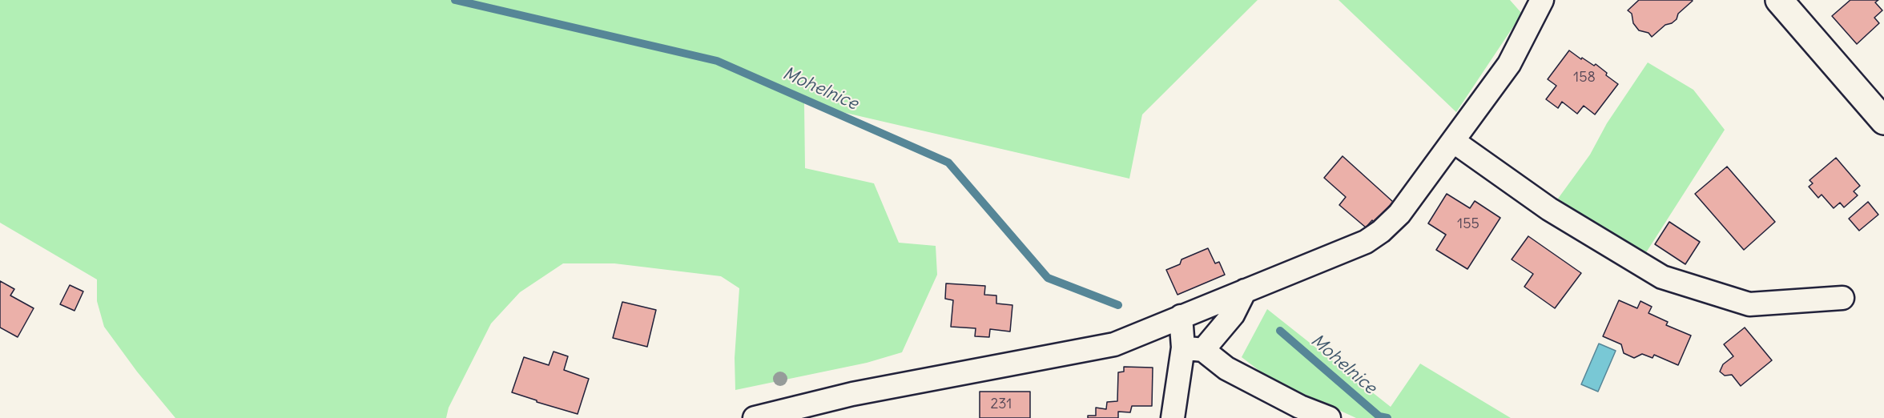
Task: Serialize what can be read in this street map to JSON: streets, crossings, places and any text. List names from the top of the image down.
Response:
{
  "water": ["Mohelnice"],
  "house_numbers": ["158", "155", "231"]
}
